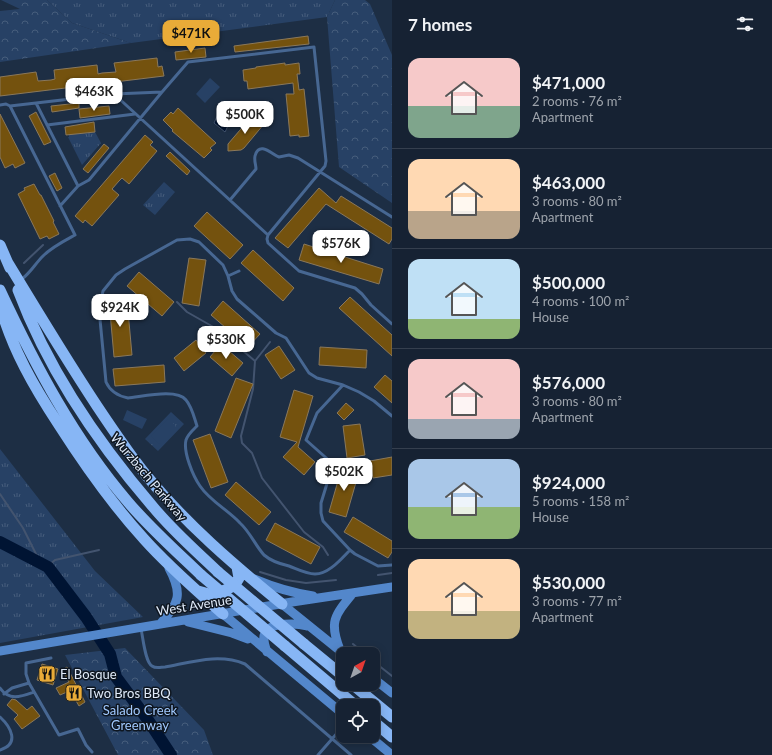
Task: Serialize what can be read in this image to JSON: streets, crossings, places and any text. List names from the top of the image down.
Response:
{
  "streets": {
    "highway": ["Wurzbach Parkway"],
    "main road": ["West Avenue"]
  },
  "parks": ["Salado Creek Greenway"],
  "places": {
    "restaurant": ["El Bosque", "Two Bros BBQ"]
  },
  "north": "top right",
  "page": {
    "heading": "7 homes",
    "price": [
      "$471K",
      "$463K",
      "$500K",
      "$576K",
      "$924K",
      "$530K",
      "$502K"
    ],
    "list": [
      {
        "name": "$471,000",
        "note": "2 rooms · 76 m² · Apartment"
      },
      {
        "name": "$463,000",
        "note": "3 rooms · 80 m² · Apartment"
      },
      {
        "name": "$500,000",
        "note": "4 rooms · 100 m² · House"
      },
      {
        "name": "$576,000",
        "note": "3 rooms · 80 m² · Apartment"
      },
      {
        "name": "$924,000",
        "note": "5 rooms · 158 m² · House"
      },
      {
        "name": "$530,000",
        "note": "3 rooms · 77 m² · Apartment"
      }
    ]
  }
}
